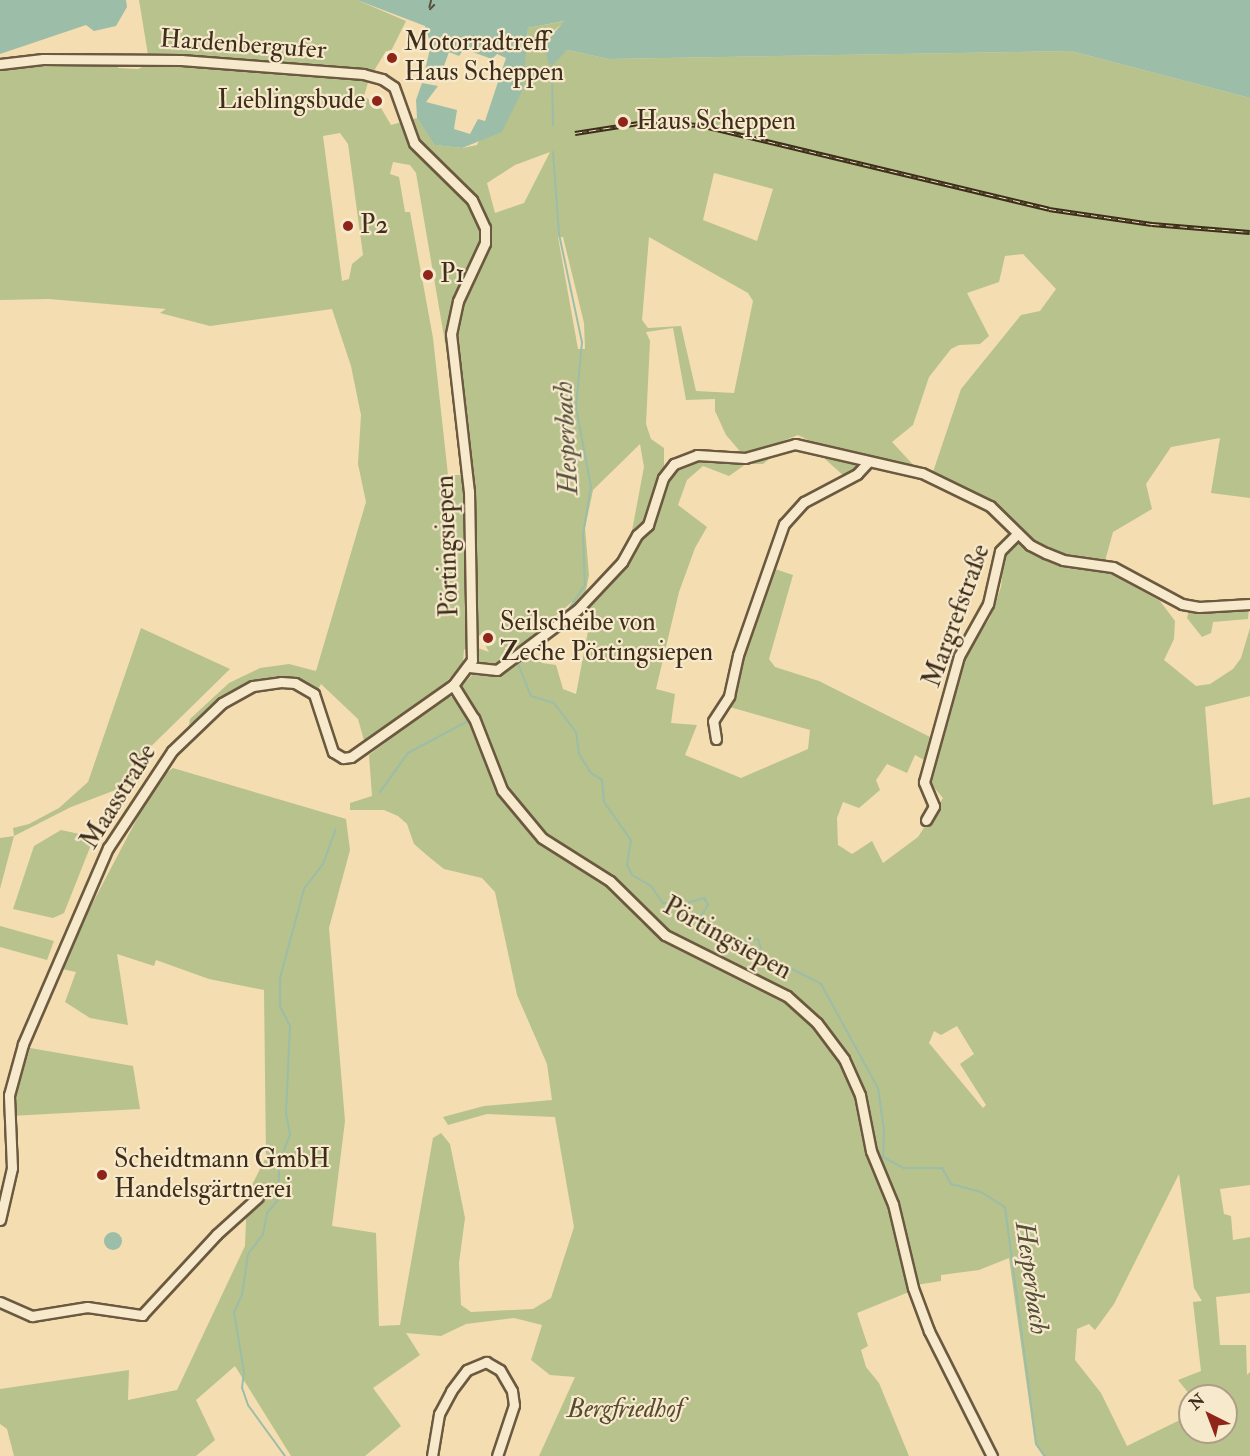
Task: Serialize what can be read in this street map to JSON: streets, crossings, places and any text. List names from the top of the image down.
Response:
{
  "streets": {
    "street": [
      "Hardenbergufer",
      "Pörtingsiepen",
      "Margrefstraße",
      "Maasstraße"
    ]
  },
  "crossings": [
    ["Hardenbergufer", "Pörtingsiepen"],
    ["Pörtingsiepen", "Margrefstraße"],
    ["Pörtingsiepen", "Maasstraße"]
  ],
  "water": ["Hesperbach"],
  "parks": ["Bergfriedhof"],
  "places": [
    "Motorradtreff Haus Scheppen",
    "Lieblingsbude",
    "Haus Scheppen",
    "P2",
    "P1",
    "Seilscheibe von Zeche Pörtingsiepen",
    "Scheidtmann GmbH Handelsgärtnerei"
  ],
  "north": "top left"
}
